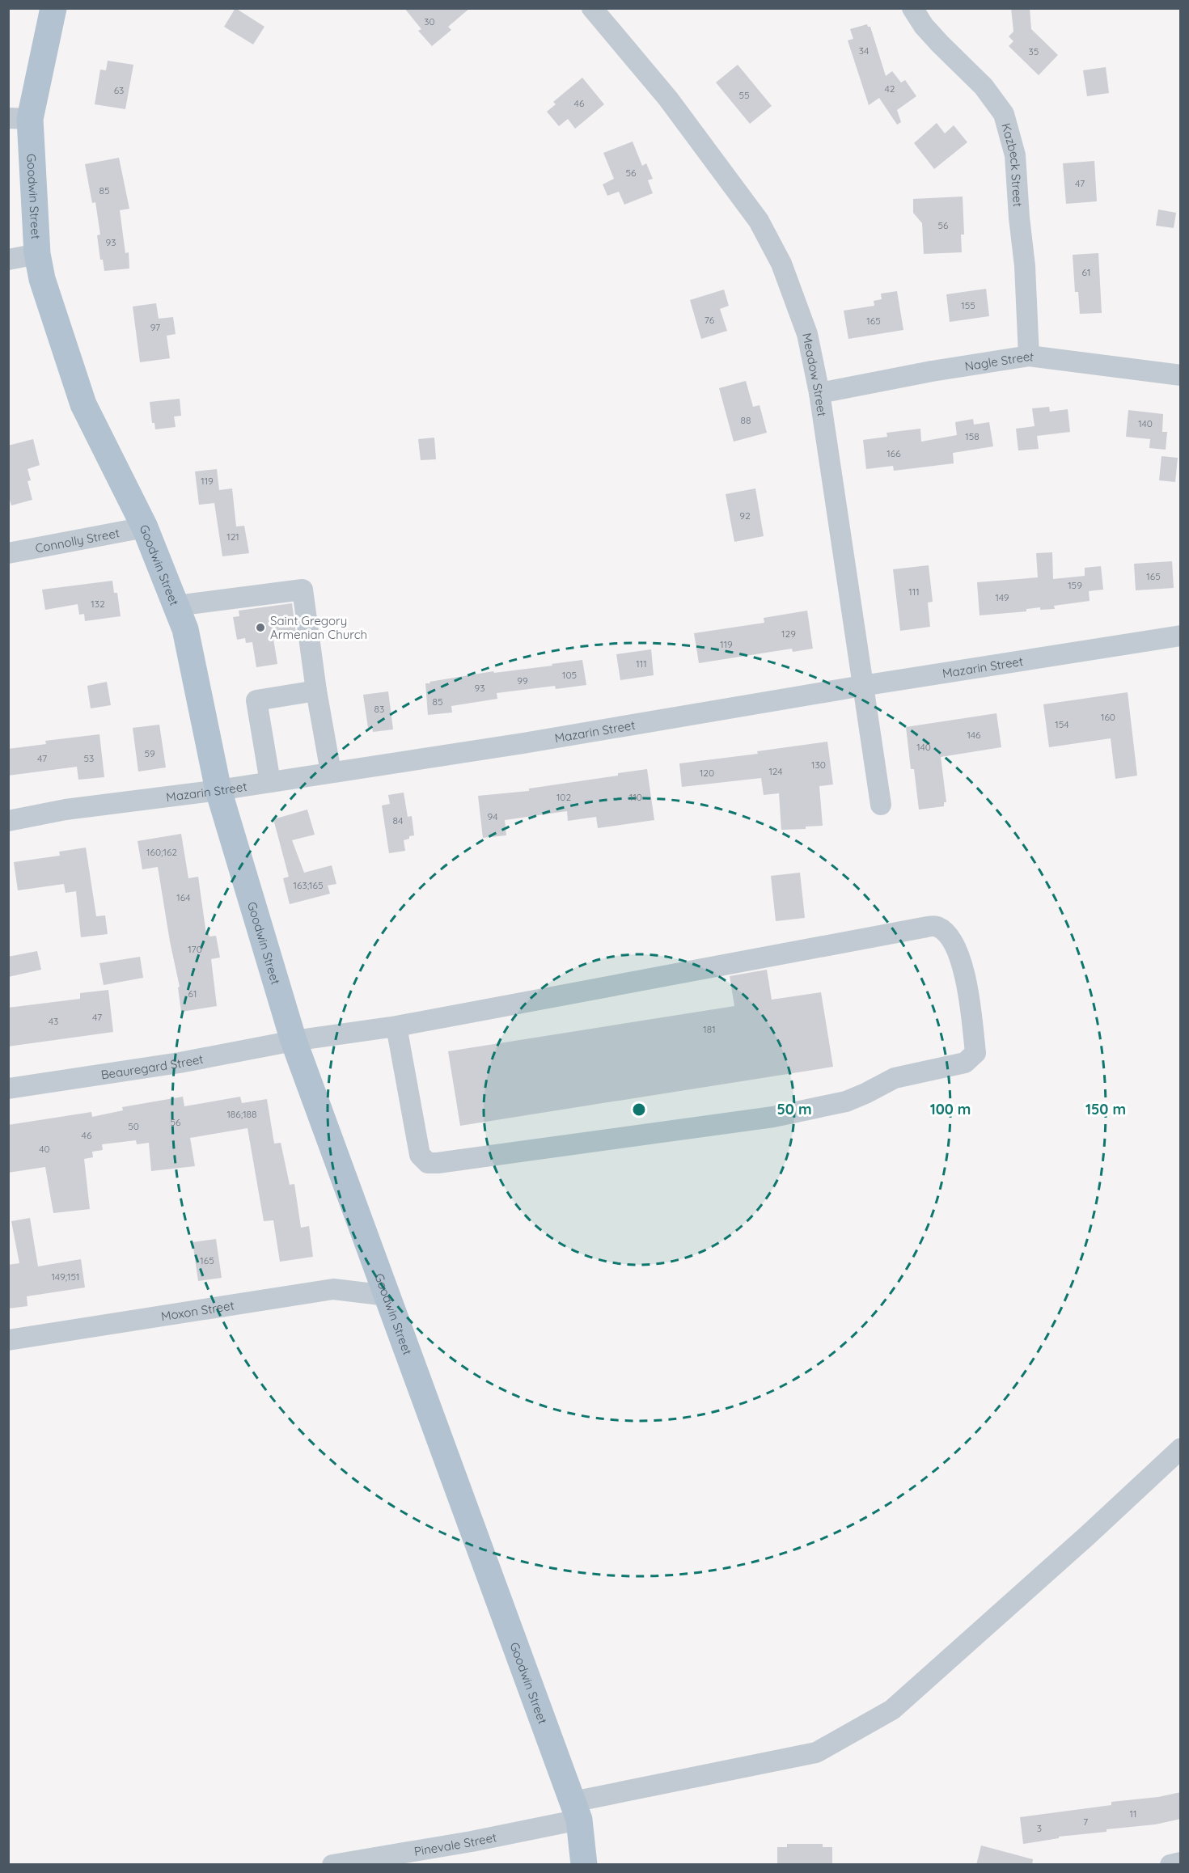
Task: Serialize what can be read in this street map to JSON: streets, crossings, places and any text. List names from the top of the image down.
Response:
{
  "streets": {
    "main road": ["Goodwin Street"],
    "street": [
      "Kazbeck Street",
      "Nagle Street",
      "Meadow Street",
      "Connolly Street",
      "Mazarin Street",
      "Beauregard Street",
      "Moxon Street",
      "Pinevale Street"
    ]
  },
  "crossings": [
    ["Kazbeck Street", "Nagle Street"],
    ["Goodwin Street", "Connolly Street"],
    ["Goodwin Street", "Mazarin Street"],
    ["Goodwin Street", "Beauregard Street"],
    ["Goodwin Street", "Moxon Street"],
    ["Goodwin Street", "Pinevale Street"],
    ["Nagle Street", "Meadow Street"],
    ["Meadow Street", "Mazarin Street"]
  ],
  "places": ["Saint Gregory Armenian Church"],
  "house_numbers": [
    "30",
    "34",
    "35",
    "42",
    "63",
    "55",
    "46",
    "56",
    "47",
    "85",
    "56",
    "93",
    "61",
    "155",
    "76",
    "165",
    "97",
    "88",
    "140",
    "158",
    "166",
    "119",
    "92",
    "121",
    "165",
    "159",
    "111",
    "149",
    "132",
    "129",
    "119",
    "111",
    "105",
    "99",
    "93",
    "85",
    "83",
    "160",
    "154",
    "146",
    "140",
    "59",
    "47",
    "53",
    "130",
    "124",
    "120",
    "102",
    "110",
    "94",
    "84",
    "160;162",
    "163;165",
    "164",
    "170",
    "61",
    "47",
    "43",
    "181",
    "186;188",
    "56",
    "50",
    "46",
    "40",
    "165",
    "149;151",
    "11",
    "7",
    "3"
  ],
  "rings": ["50 m", "100 m", "150 m"]
}
